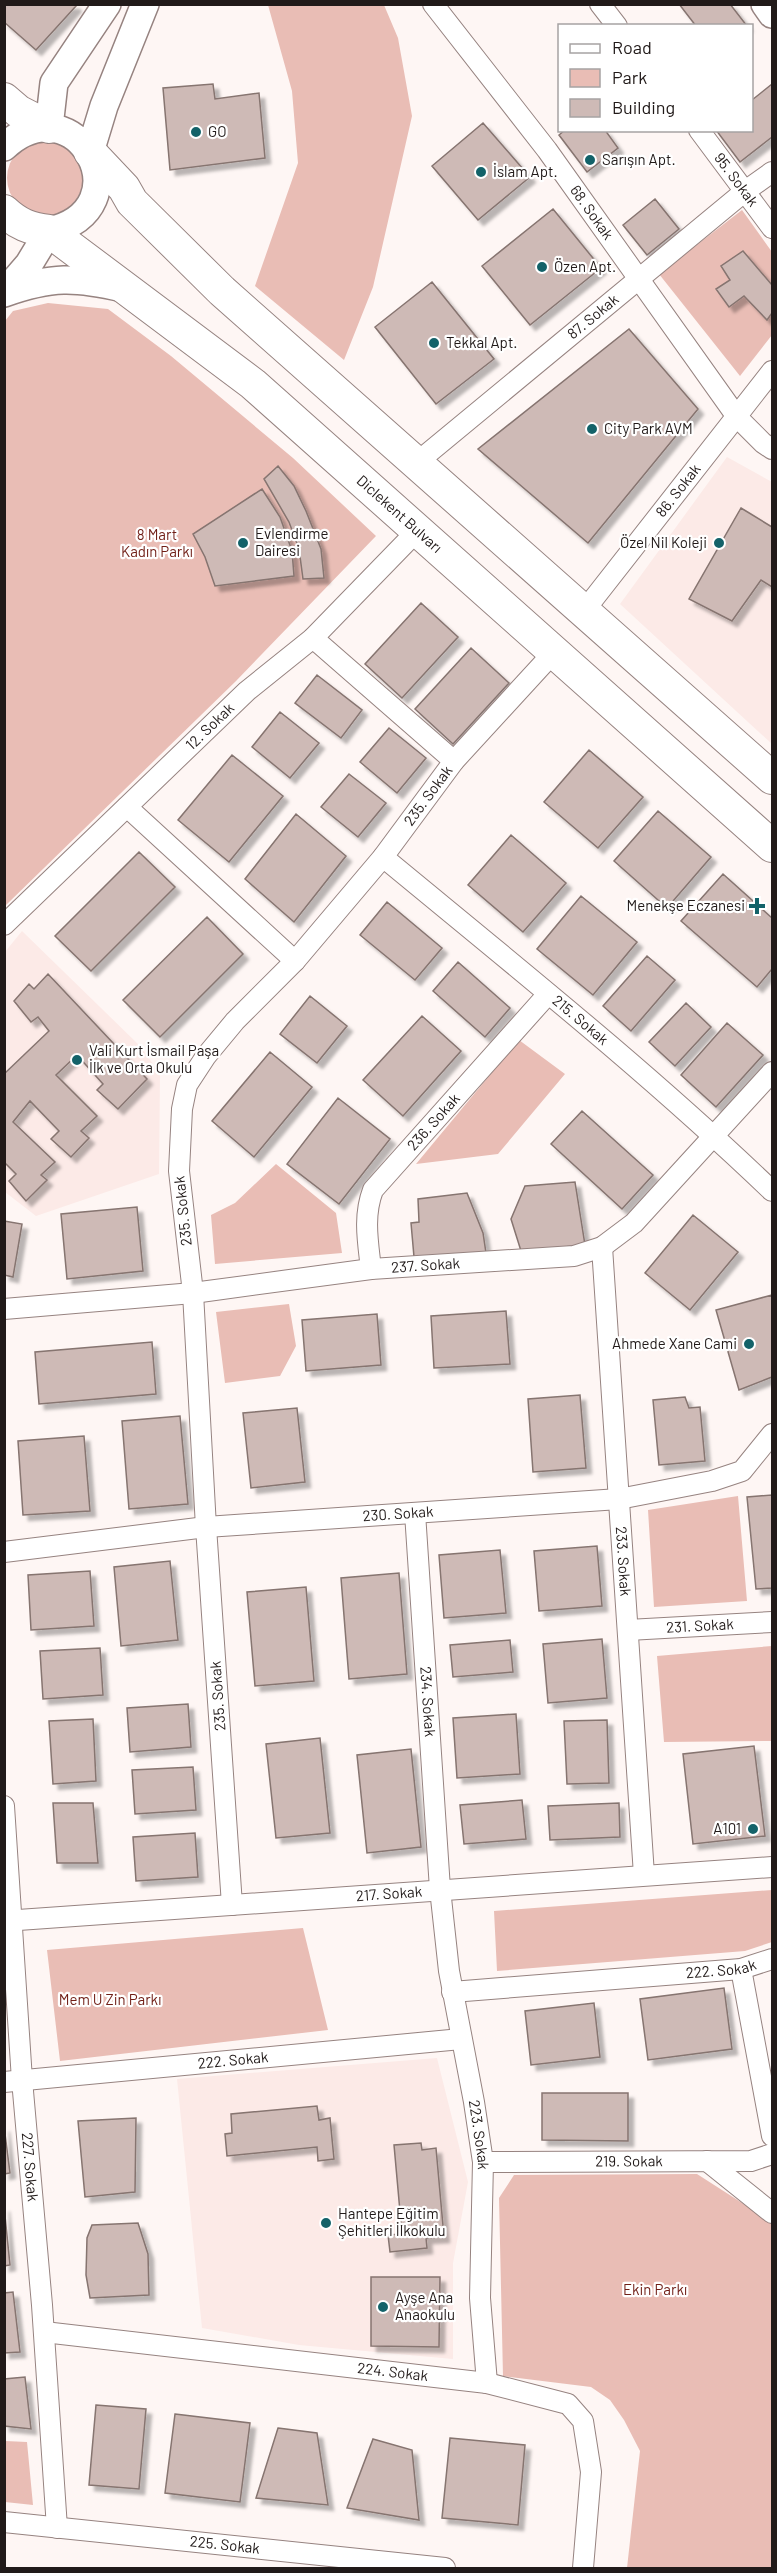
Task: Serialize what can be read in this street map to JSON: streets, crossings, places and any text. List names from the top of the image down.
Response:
{
  "streets": {
    "main road": ["Diclekent Bulvarı"],
    "street": [
      "95. Sokak",
      "68. Sokak",
      "87. Sokak",
      "86. Sokak",
      "12. Sokak",
      "235. Sokak",
      "215. Sokak",
      "236. Sokak",
      "237. Sokak",
      "230. Sokak",
      "233. Sokak",
      "231. Sokak",
      "234. Sokak",
      "217. Sokak",
      "222. Sokak",
      "223. Sokak",
      "219. Sokak",
      "227. Sokak",
      "224. Sokak",
      "225. Sokak"
    ]
  },
  "crossings": [
    ["95. Sokak", "87. Sokak"],
    ["68. Sokak", "87. Sokak"],
    ["68. Sokak", "86. Sokak"],
    ["Diclekent Bulvarı", "12. Sokak"],
    ["Diclekent Bulvarı", "235. Sokak"],
    ["235. Sokak", "215. Sokak"],
    ["235. Sokak", "237. Sokak"],
    ["235. Sokak", "230. Sokak"],
    ["235. Sokak", "217. Sokak"],
    ["215. Sokak", "236. Sokak"],
    ["215. Sokak", "237. Sokak"],
    ["236. Sokak", "237. Sokak"],
    ["237. Sokak", "233. Sokak"],
    ["230. Sokak", "233. Sokak"],
    ["230. Sokak", "234. Sokak"],
    ["233. Sokak", "231. Sokak"],
    ["233. Sokak", "217. Sokak"],
    ["234. Sokak", "217. Sokak"],
    ["234. Sokak", "223. Sokak"],
    ["217. Sokak", "223. Sokak"],
    ["217. Sokak", "227. Sokak"],
    ["222. Sokak", "223. Sokak"],
    ["222. Sokak", "227. Sokak"],
    ["223. Sokak", "219. Sokak"],
    ["223. Sokak", "224. Sokak"],
    ["227. Sokak", "224. Sokak"],
    ["227. Sokak", "225. Sokak"]
  ],
  "parks": ["8 Mart Kadın Parkı", "Mem U Zin Parkı", "Ekin Parkı"],
  "places": {
    "other": [
      "GO",
      "Sarışın Apt.",
      "İslam Apt.",
      "Özen Apt.",
      "Tekkal Apt.",
      "City Park AVM",
      "Evlendirme Dairesi",
      "Özel Nil Koleji",
      "Vali Kurt İsmail Paşa İlk ve Orta Okulu",
      "Ahmede Xane Cami",
      "A101",
      "Hantepe Eğitim Şehitleri İlkokulu",
      "Ayşe Ana Anaokulu"
    ],
    "health": ["Menekşe Eczanesi"]
  },
  "legend": ["Road", "Park", "Building"]
}
